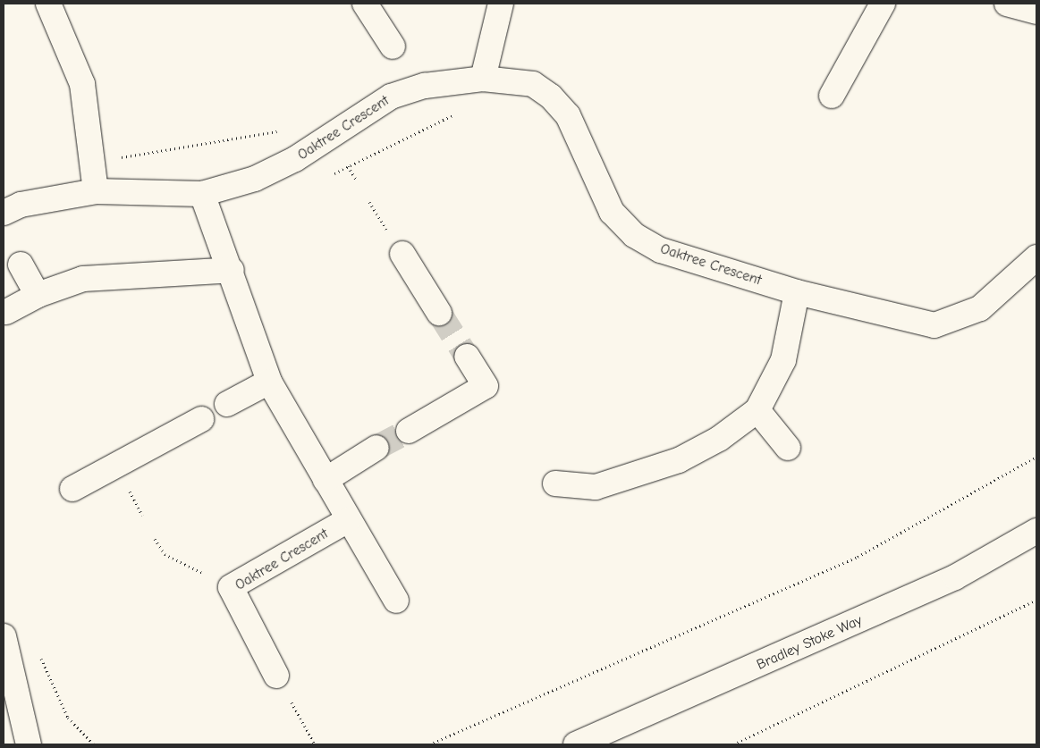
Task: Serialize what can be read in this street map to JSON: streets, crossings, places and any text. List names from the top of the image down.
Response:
{
  "streets": {
    "street": ["Oaktree Crescent", "Bradley Stoke Way"]
  }
}
